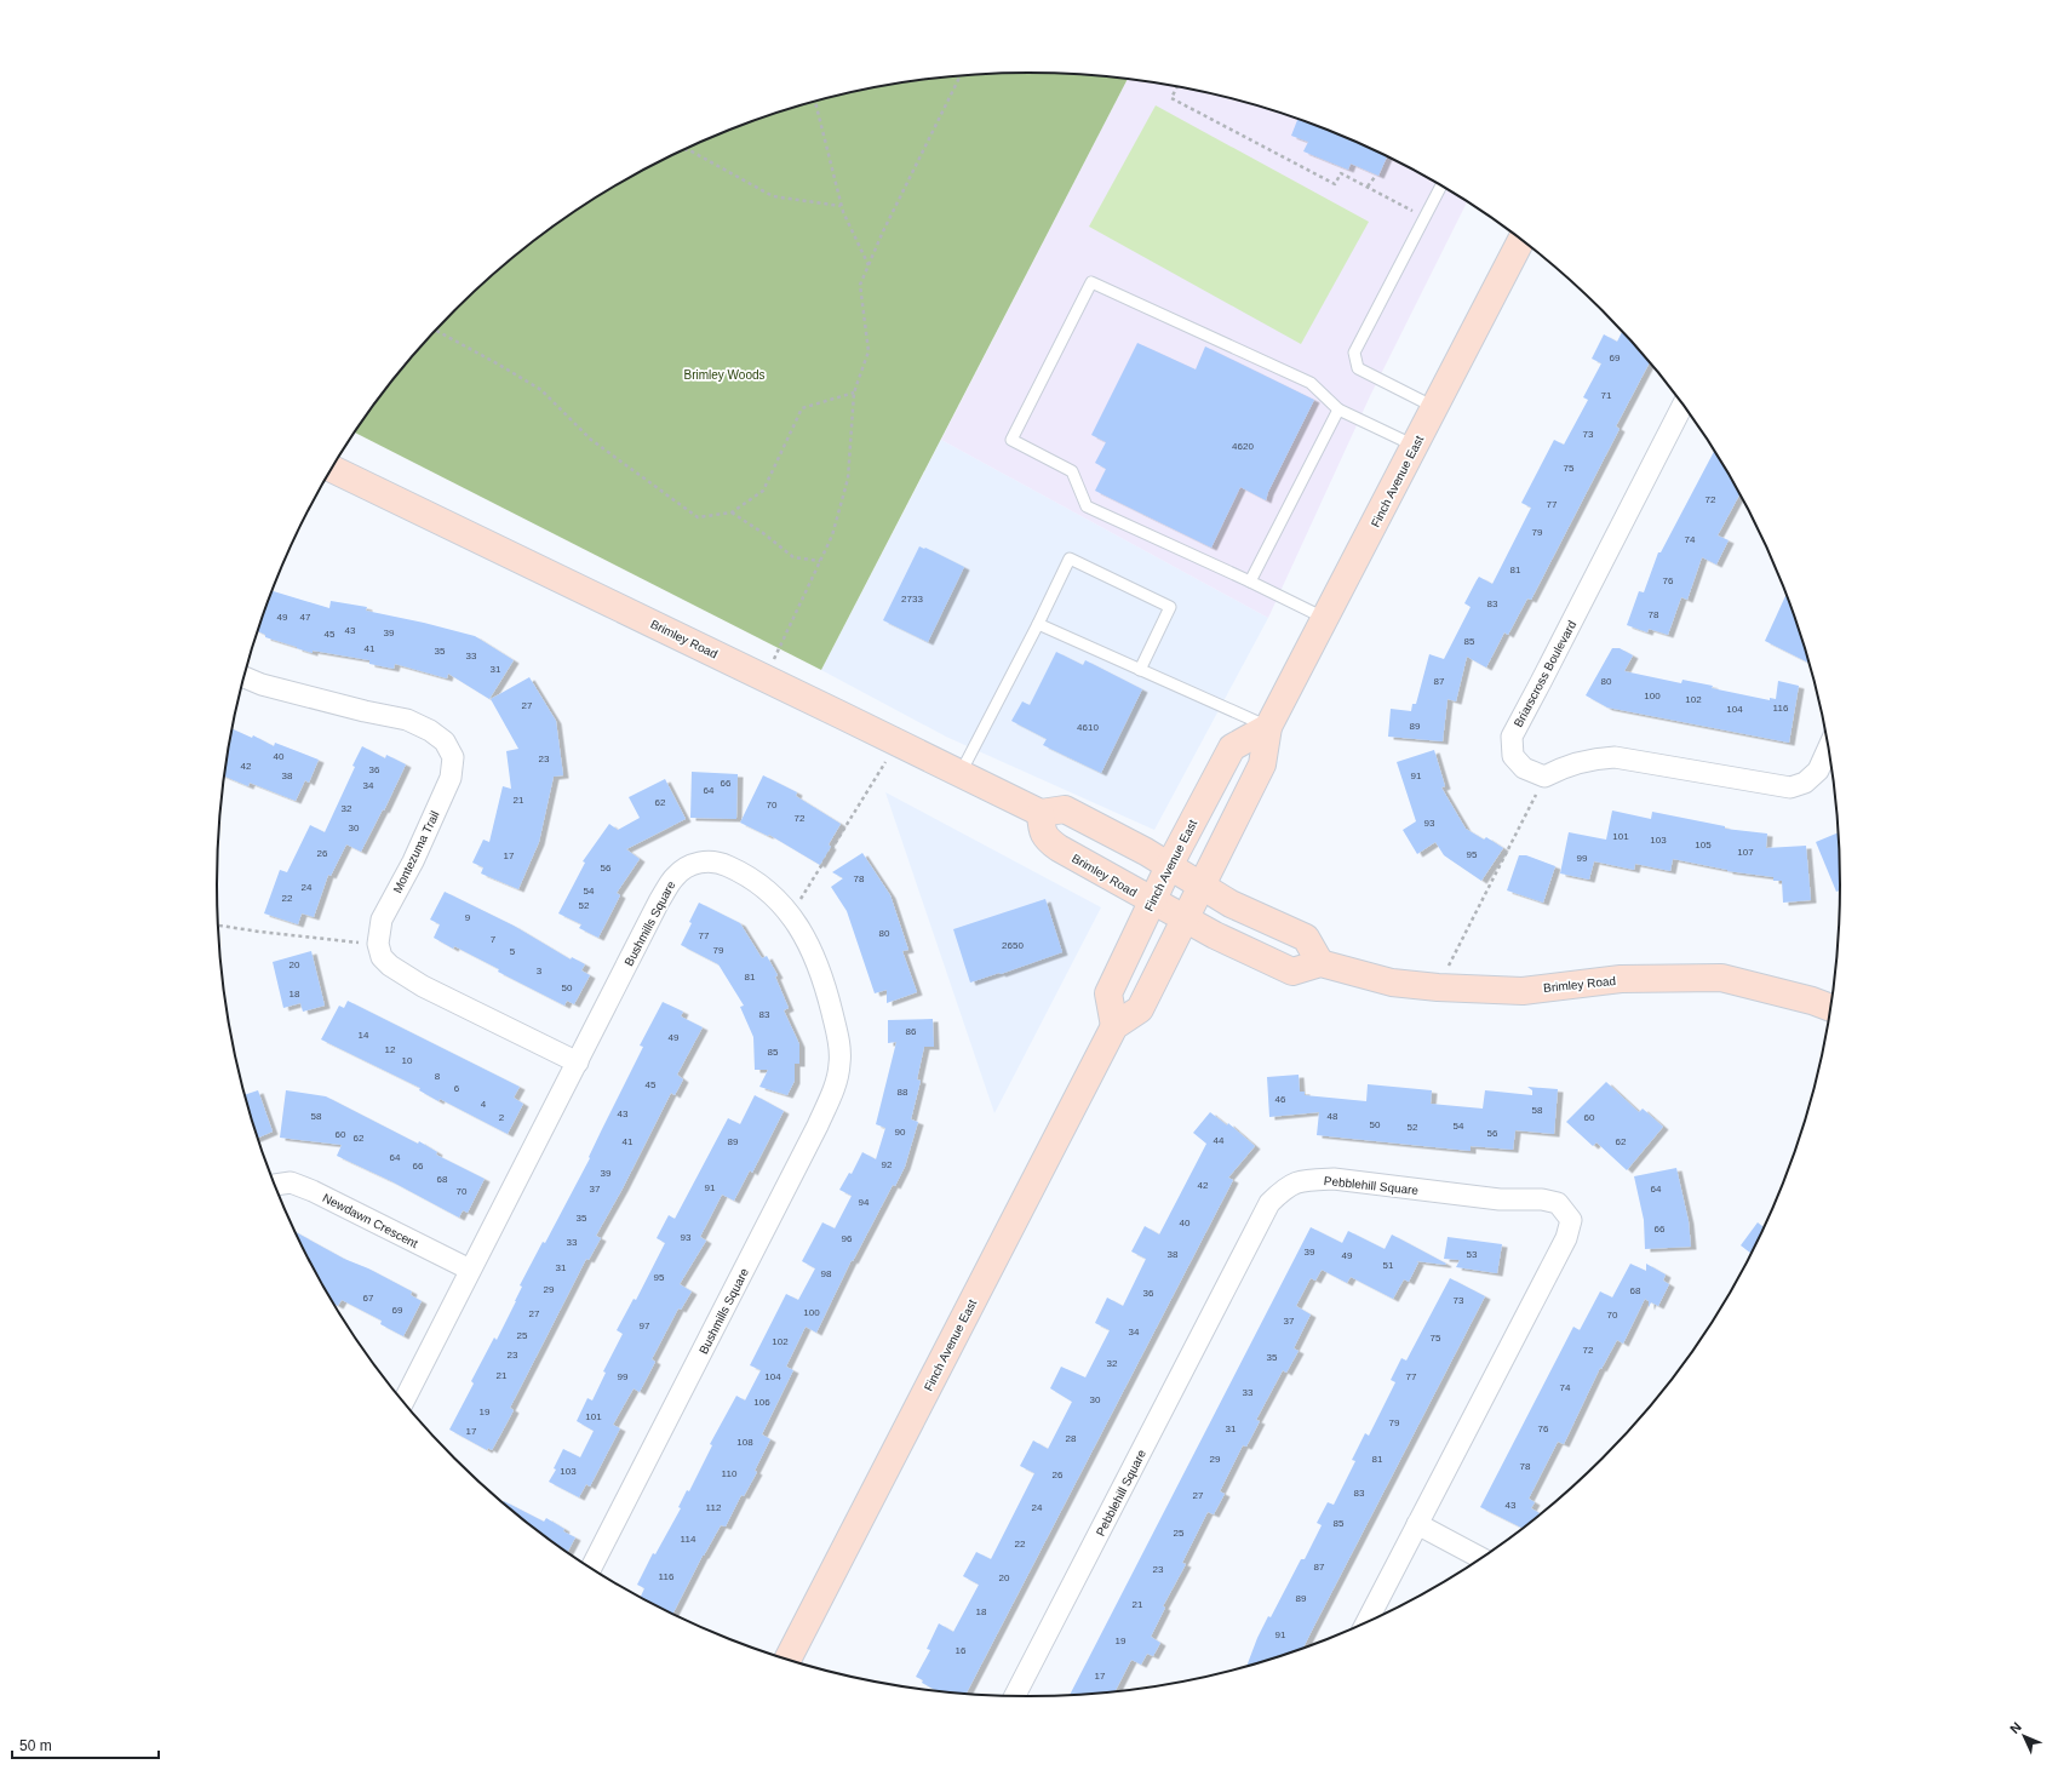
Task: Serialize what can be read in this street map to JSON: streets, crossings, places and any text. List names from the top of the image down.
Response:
{
  "streets": {
    "main road": ["Finch Avenue East", "Brimley Road"],
    "street": [
      "Briarscross Boulevard",
      "Montezuma Trail",
      "Bushmills Square",
      "Pebblehill Square",
      "Newdawn Crescent"
    ]
  },
  "crossings": [
    ["Finch Avenue East", "Brimley Road"],
    ["Bushmills Square", "Newdawn Crescent"]
  ],
  "parks": ["Brimley Woods"],
  "house_numbers": [
    "69",
    "71",
    "73",
    "4620",
    "75",
    "72",
    "77",
    "79",
    "74",
    "81",
    "76",
    "2733",
    "83",
    "78",
    "49",
    "47",
    "43",
    "39",
    "45",
    "85",
    "41",
    "35",
    "33",
    "31",
    "87",
    "80",
    "100",
    "102",
    "27",
    "116",
    "104",
    "89",
    "4610",
    "40",
    "23",
    "42",
    "36",
    "38",
    "91",
    "66",
    "34",
    "64",
    "21",
    "62",
    "70",
    "32",
    "72",
    "93",
    "30",
    "101",
    "103",
    "105",
    "107",
    "26",
    "95",
    "17",
    "99",
    "56",
    "78",
    "24",
    "54",
    "22",
    "52",
    "9",
    "80",
    "77",
    "7",
    "2650",
    "79",
    "5",
    "20",
    "3",
    "81",
    "50",
    "18",
    "83",
    "86",
    "14",
    "49",
    "12",
    "85",
    "10",
    "8",
    "45",
    "6",
    "88",
    "46",
    "4",
    "58",
    "43",
    "58",
    "48",
    "2",
    "60",
    "50",
    "54",
    "52",
    "90",
    "56",
    "60",
    "62",
    "44",
    "41",
    "89",
    "62",
    "64",
    "92",
    "66",
    "39",
    "68",
    "42",
    "91",
    "37",
    "64",
    "70",
    "94",
    "35",
    "40",
    "66",
    "93",
    "96",
    "33",
    "39",
    "38",
    "53",
    "49",
    "51",
    "31",
    "98",
    "95",
    "29",
    "68",
    "36",
    "67",
    "73",
    "69",
    "100",
    "27",
    "70",
    "37",
    "97",
    "34",
    "25",
    "75",
    "102",
    "72",
    "23",
    "35",
    "32",
    "21",
    "99",
    "104",
    "77",
    "74",
    "33",
    "30",
    "106",
    "19",
    "101",
    "79",
    "31",
    "76",
    "17",
    "28",
    "108",
    "29",
    "81",
    "78",
    "103",
    "110",
    "26",
    "83",
    "27",
    "43",
    "112",
    "24",
    "85",
    "25",
    "114",
    "22",
    "87",
    "23",
    "116",
    "20",
    "89",
    "21",
    "18",
    "91",
    "19",
    "16",
    "17"
  ],
  "scale_bar": "50 m",
  "north": "top left"
}
